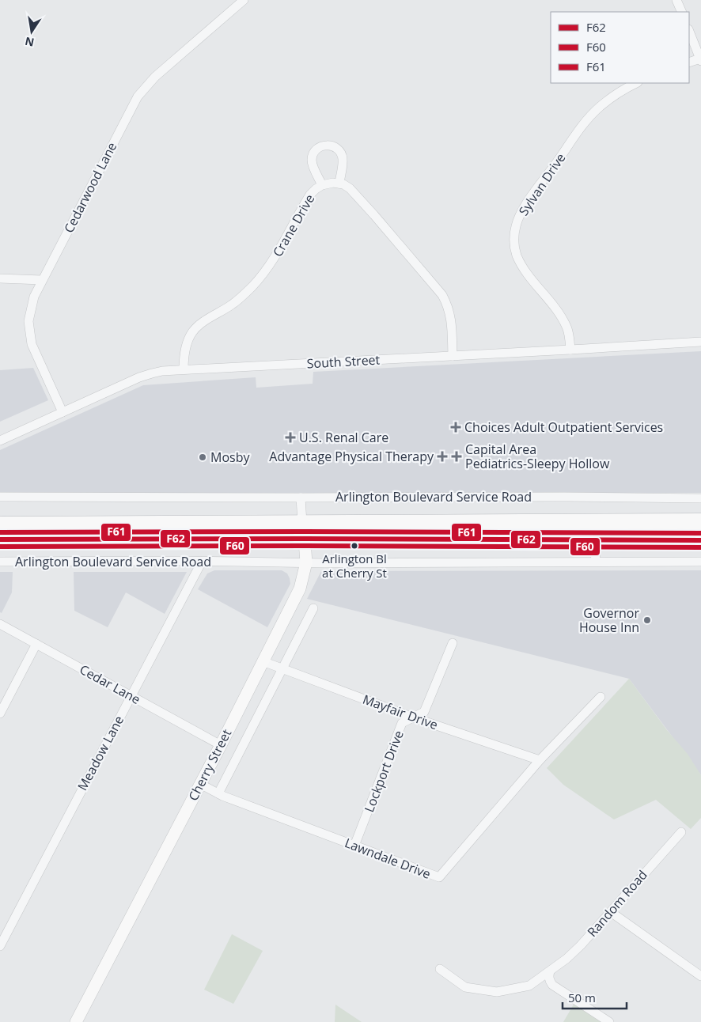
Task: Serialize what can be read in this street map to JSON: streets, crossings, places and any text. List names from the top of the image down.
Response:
{
  "streets": {
    "street": [
      "Sylvan Drive",
      "Cedarwood Lane",
      "Crane Drive",
      "South Street",
      "Arlington Boulevard Service Road",
      "Cedar Lane",
      "Mayfair Drive",
      "Meadow Lane",
      "Cherry Street",
      "Lockport Drive",
      "Lawndale Drive",
      "Random Road"
    ]
  },
  "crossings": [
    ["Sylvan Drive", "South Street"],
    ["Cedarwood Lane", "South Street"],
    ["Crane Drive", "South Street"],
    ["Arlington Boulevard Service Road", "Meadow Lane"],
    ["Arlington Boulevard Service Road", "Cherry Street"],
    ["Cedar Lane", "Meadow Lane"],
    ["Cedar Lane", "Cherry Street"],
    ["Mayfair Drive", "Cherry Street"],
    ["Mayfair Drive", "Lockport Drive"],
    ["Mayfair Drive", "Lawndale Drive"],
    ["Cherry Street", "Lawndale Drive"],
    ["Lockport Drive", "Lawndale Drive"]
  ],
  "places": {
    "health": [
      "Choices Adult Outpatient Services",
      "U.S. Renal Care",
      "Advantage Physical Therapy",
      "Capital Area Pediatrics-Sleepy Hollow"
    ],
    "other": ["Mosby", "Arlington Bl at Cherry St", "Governor House Inn"]
  },
  "lines": ["transit line F61", "transit line F62", "transit line F60"],
  "legend": ["F62", "F60", "F61"],
  "scale_bar": "50 m",
  "north": "bottom"
}
